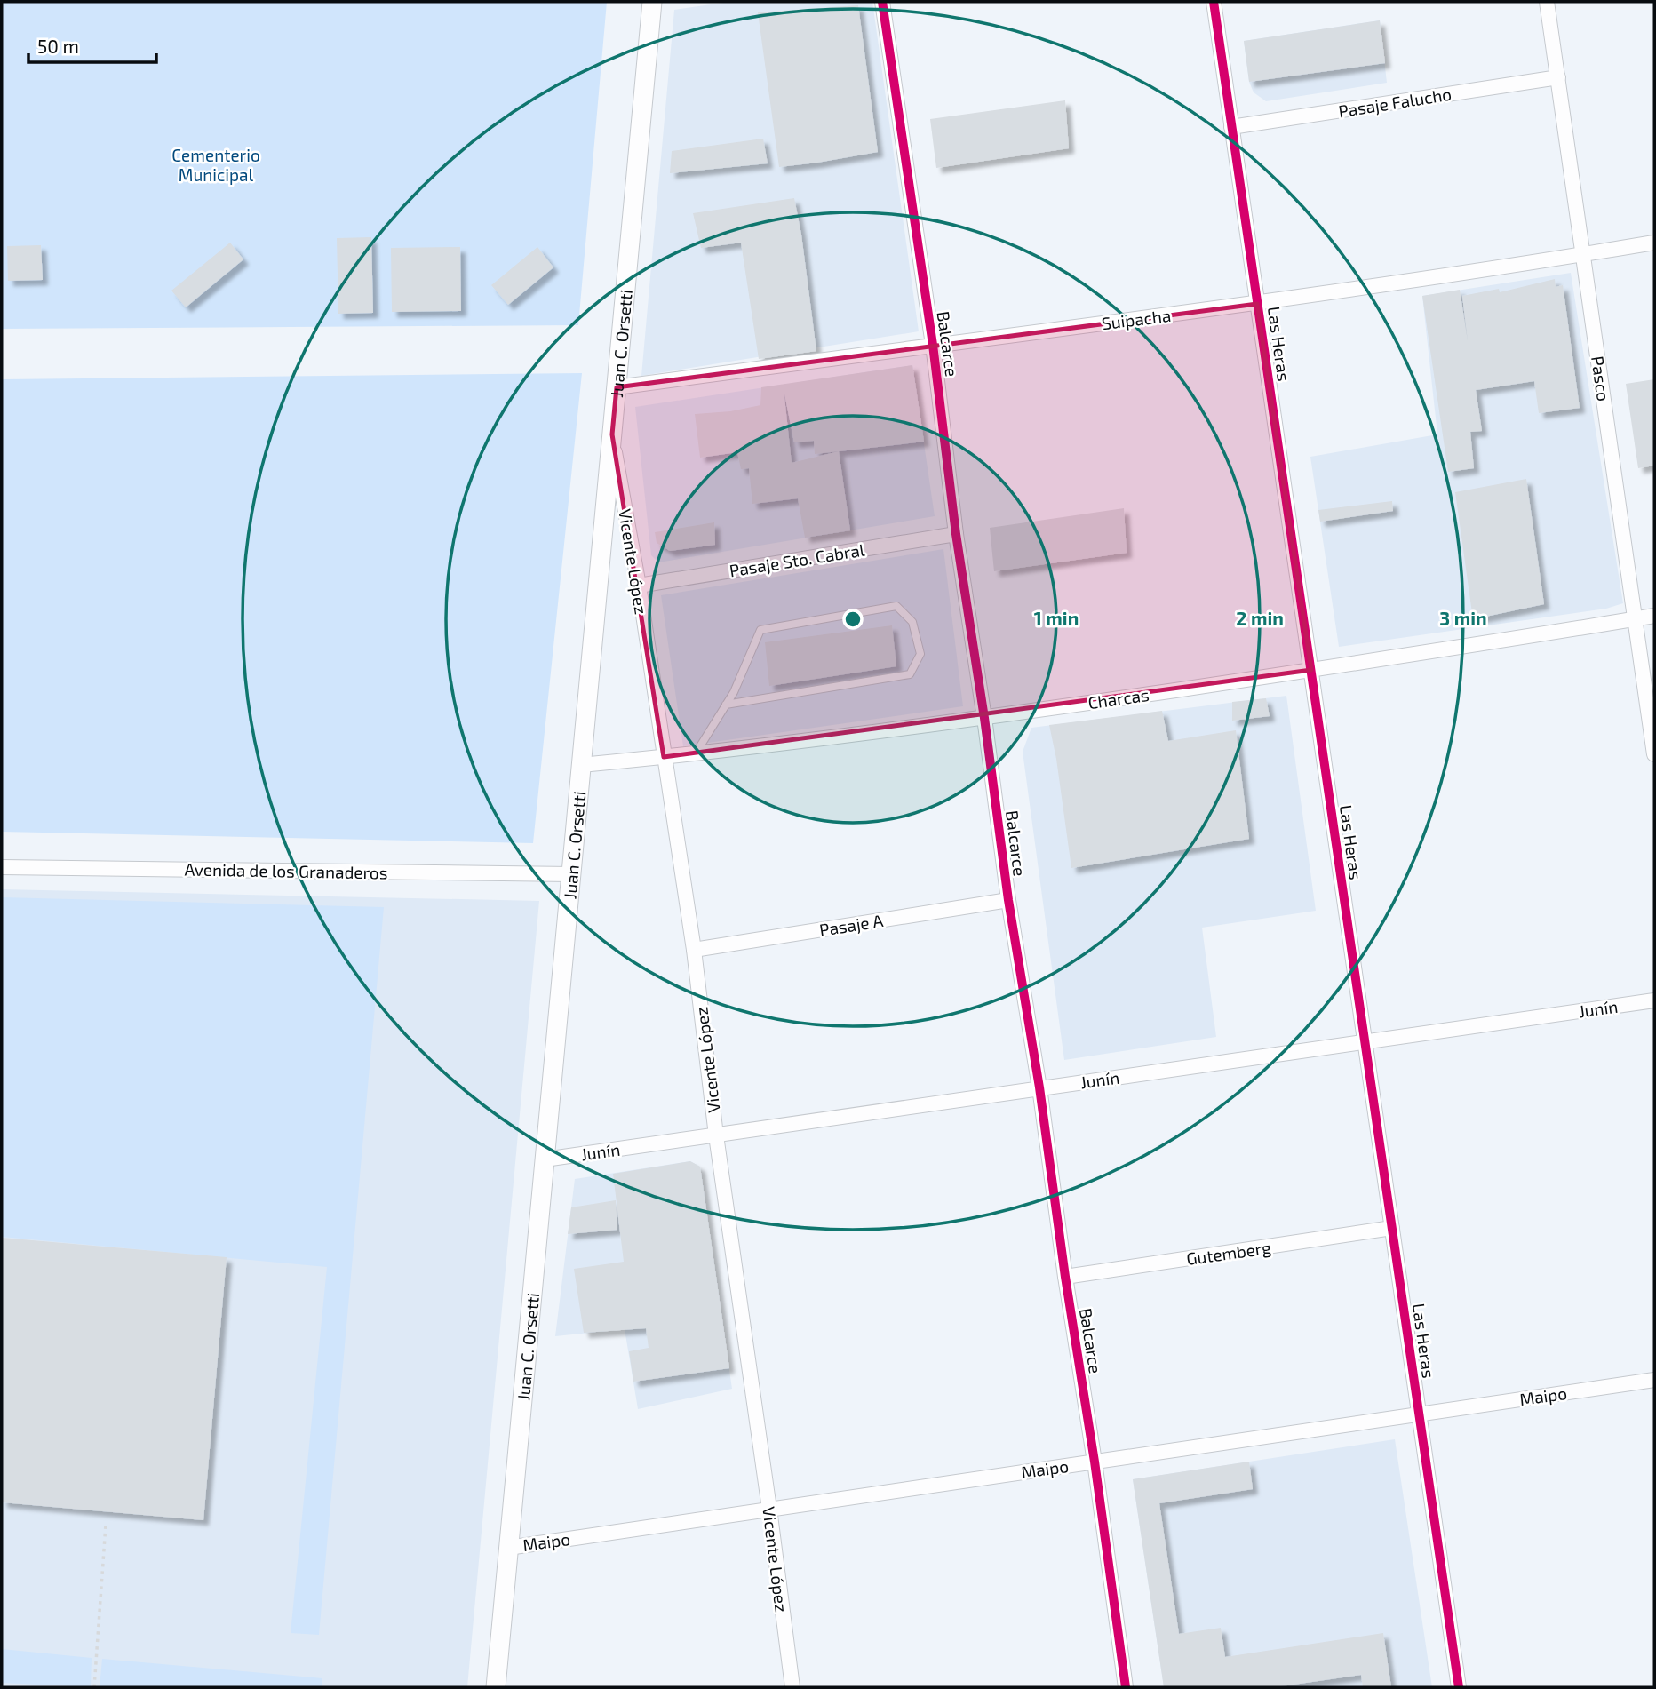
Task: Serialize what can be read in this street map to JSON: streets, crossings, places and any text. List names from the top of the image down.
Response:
{
  "streets": {
    "street": [
      "Pasaje Falucho",
      "Suipacha",
      "Juan C. Orsetti",
      "Balcarce",
      "Las Heras",
      "Pasco",
      "Pasaje Sto. Cabral",
      "Vicente López",
      "Charcas",
      "Avenida de los Granaderos",
      "Pasaje A",
      "Junín",
      "Gutemberg",
      "Maipo"
    ]
  },
  "crossings": [
    ["Pasaje Falucho", "Las Heras"],
    ["Pasaje Falucho", "Pasco"],
    ["Suipacha", "Juan C. Orsetti"],
    ["Suipacha", "Balcarce"],
    ["Suipacha", "Las Heras"],
    ["Suipacha", "Pasco"],
    ["Juan C. Orsetti", "Vicente López"],
    ["Juan C. Orsetti", "Charcas"],
    ["Juan C. Orsetti", "Avenida de los Granaderos"],
    ["Juan C. Orsetti", "Junín"],
    ["Juan C. Orsetti", "Maipo"],
    ["Balcarce", "Pasaje Sto. Cabral"],
    ["Balcarce", "Charcas"],
    ["Balcarce", "Pasaje A"],
    ["Balcarce", "Junín"],
    ["Balcarce", "Gutemberg"],
    ["Balcarce", "Maipo"],
    ["Las Heras", "Charcas"],
    ["Las Heras", "Junín"],
    ["Las Heras", "Gutemberg"],
    ["Las Heras", "Maipo"],
    ["Pasco", "Charcas"],
    ["Pasaje Sto. Cabral", "Vicente López"],
    ["Vicente López", "Charcas"],
    ["Vicente López", "Pasaje A"],
    ["Vicente López", "Junín"],
    ["Vicente López", "Maipo"]
  ],
  "parks": ["Cementerio Municipal"],
  "scale_bar": "50 m",
  "rings": ["1 min", "2 min", "3 min"]
}
